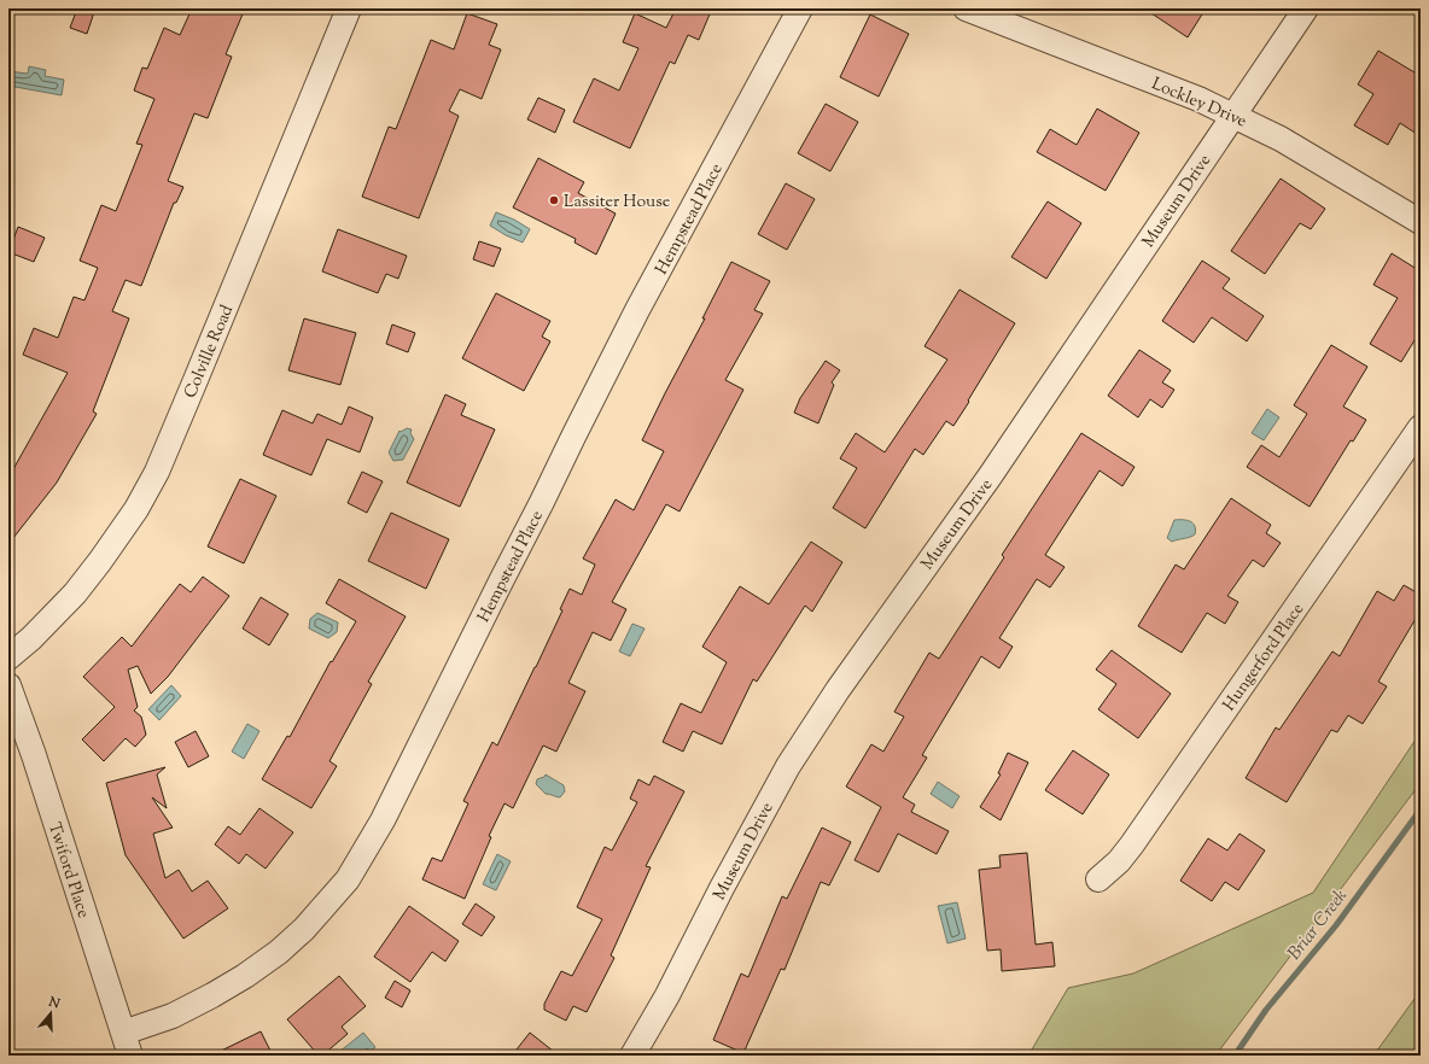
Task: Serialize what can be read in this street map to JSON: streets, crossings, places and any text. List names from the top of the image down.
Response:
{
  "streets": {
    "street": [
      "Lockley Drive",
      "Museum Drive",
      "Hempstead Place",
      "Colville Road",
      "Hungerford Place",
      "Twiford Place"
    ]
  },
  "crossings": [
    ["Lockley Drive", "Museum Drive"],
    ["Hempstead Place", "Twiford Place"]
  ],
  "water": ["Briar Creek"],
  "places": ["Lassiter House"],
  "north": "top"
}
